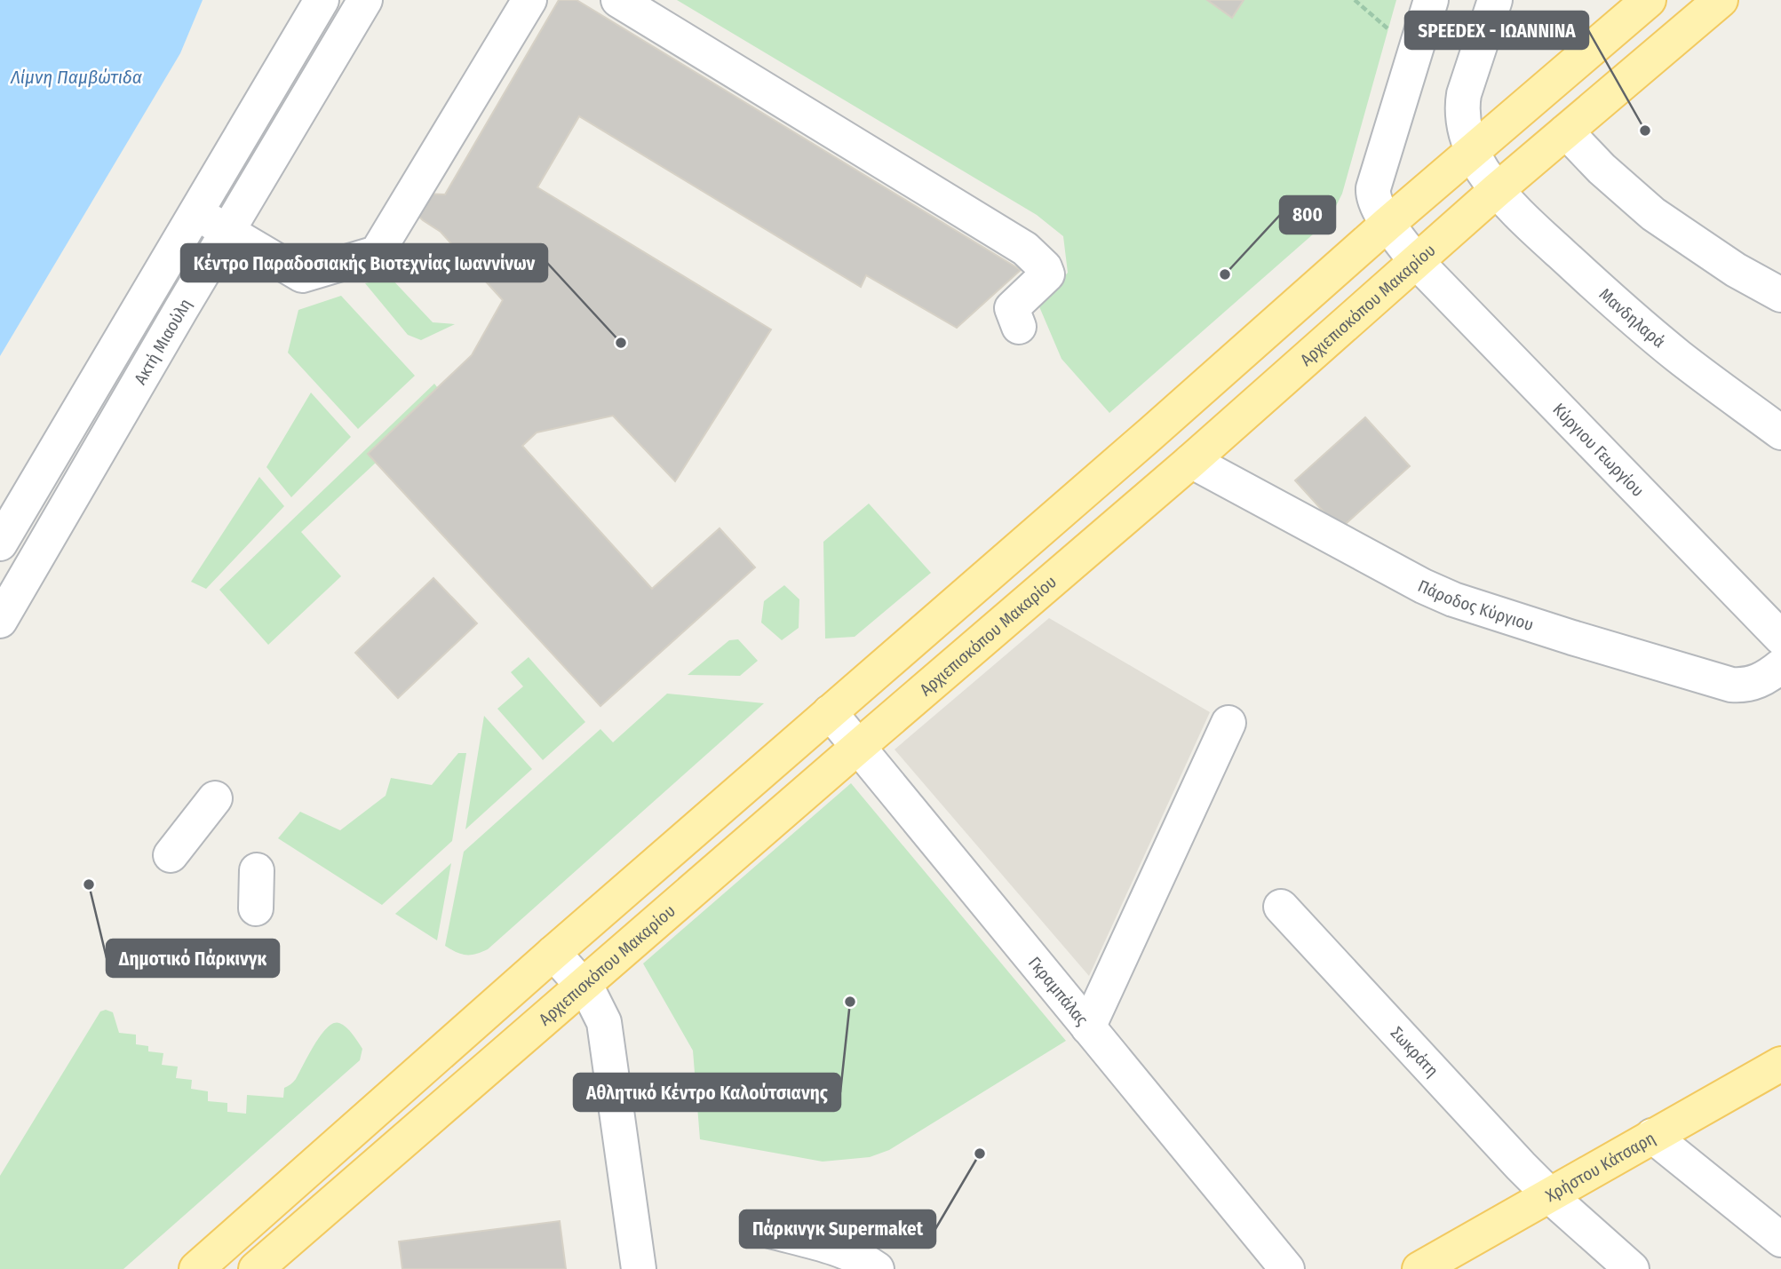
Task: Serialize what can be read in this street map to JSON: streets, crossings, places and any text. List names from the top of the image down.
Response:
{
  "streets": {
    "main road": ["Αρχιεπισκόπου Μακαρίου", "Χρήστου Κάτσαρη"],
    "street": [
      "Μανδηλαρά",
      "Ακτή Μιαούλη",
      "Κύργιου Γεωργίου",
      "Πάροδος Κύργιου",
      "Γκραμπάλας",
      "Σωκράτη"
    ]
  },
  "crossings": [
    ["Αρχιεπισκόπου Μακαρίου", "Μανδηλαρά"],
    ["Αρχιεπισκόπου Μακαρίου", "Κύργιου Γεωργίου"],
    ["Αρχιεπισκόπου Μακαρίου", "Πάροδος Κύργιου"],
    ["Αρχιεπισκόπου Μακαρίου", "Γκραμπάλας"],
    ["Σωκράτη", "Χρήστου Κάτσαρη"]
  ],
  "water": ["Λίμνη Παμβώτιδα"],
  "places": [
    "SPEEDEX - ΙΩΑΝΝΙΝΑ",
    "800",
    "Κέντρο Παραδοσιακής Βιοτεχνίας Ιωαννίνων",
    "Δημοτικό Πάρκινγκ",
    "Αθλητικό Κέντρο Καλούτσιανης",
    "Πάρκινγκ Supermaket"
  ]
}
